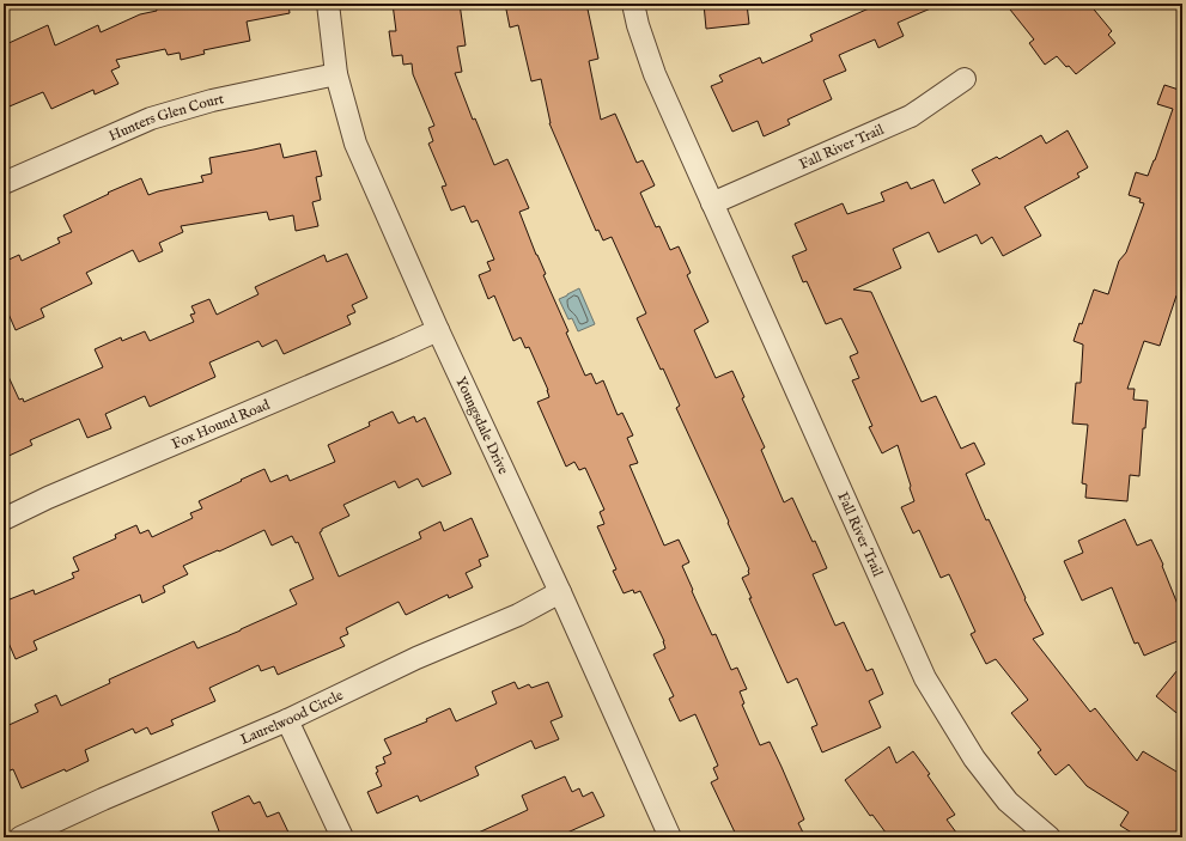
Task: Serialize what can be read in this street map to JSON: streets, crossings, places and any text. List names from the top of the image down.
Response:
{
  "streets": {
    "street": [
      "Hunters Glen Court",
      "Fall River Trail",
      "Fox Hound Road",
      "Youngsdale Drive",
      "Laurelwood Circle"
    ]
  },
  "crossings": [
    ["Hunters Glen Court", "Youngsdale Drive"],
    ["Fox Hound Road", "Youngsdale Drive"],
    ["Youngsdale Drive", "Laurelwood Circle"]
  ]
}
